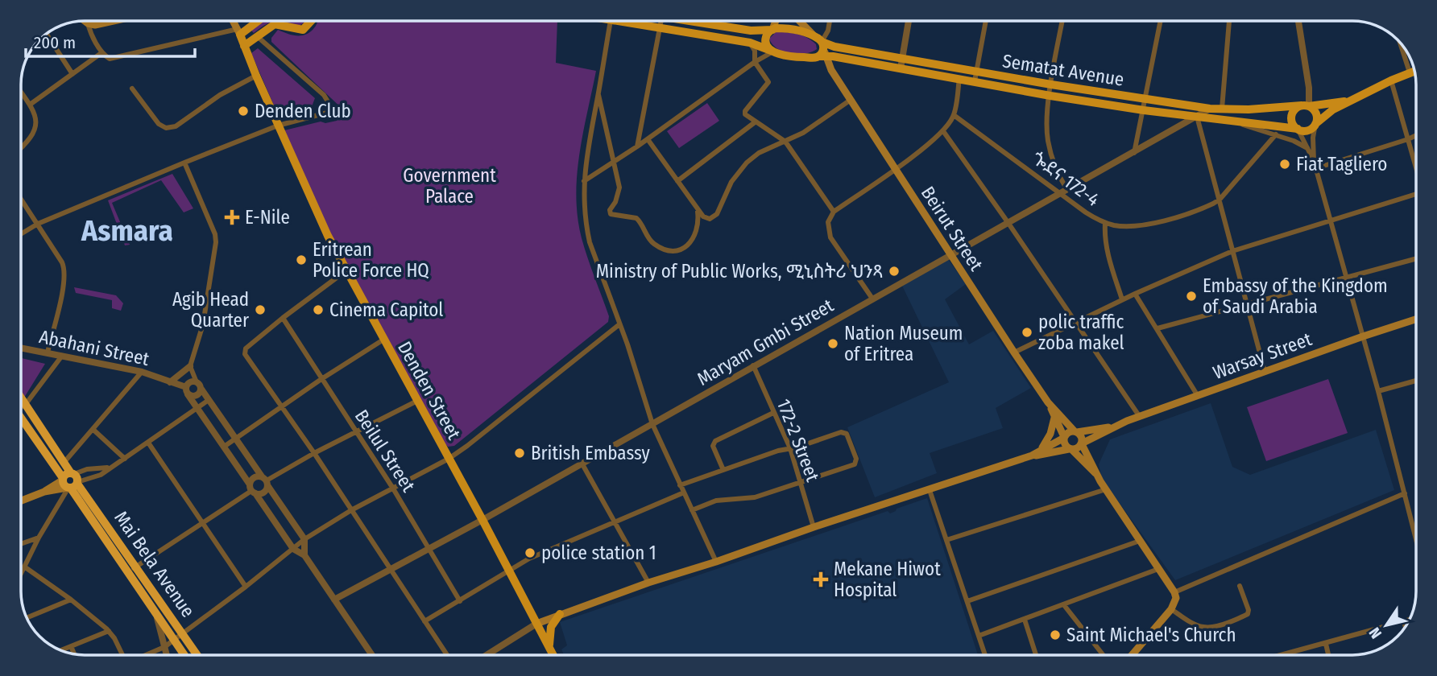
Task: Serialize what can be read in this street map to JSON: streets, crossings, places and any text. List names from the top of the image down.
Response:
{
  "streets": {
    "highway": ["Mai Bela Avenue"],
    "main road": [
      "Sematat Avenue",
      "Beirut Street",
      "Warsay Street",
      "Denden Street"
    ],
    "street": [
      "ጐደና 172-4",
      "Maryam Gmbi Street",
      "Abahani Street",
      "172-2 Street",
      "Beilul Street"
    ]
  },
  "crossings": [
    ["Sematat Avenue", "Maryam Gmbi Street"],
    ["ጐደና 172-4", "Maryam Gmbi Street"],
    ["Beirut Street", "Maryam Gmbi Street"],
    ["Maryam Gmbi Street", "Denden Street"],
    ["Maryam Gmbi Street", "172-2 Street"],
    ["Maryam Gmbi Street", "Beilul Street"]
  ],
  "districts": ["Asmara"],
  "parks": ["Government Palace"],
  "places": {
    "other": [
      "Denden Club",
      "Fiat Tagliero",
      "Eritrean Police Force HQ",
      "Ministry of Public Works, ሚኒስትሪ ህንጻ",
      "Embassy of the Kingdom of Saudi Arabia",
      "Agib Head Quarter",
      "Cinema Capitol",
      "polic traffic zoba makel",
      "Nation Museum of Eritrea",
      "British Embassy",
      "police station 1",
      "Saint Michael's Church"
    ],
    "health": ["E-Nile", "Mekane Hiwot Hospital"]
  },
  "scale_bar": "200 m",
  "north": "bottom left"
}
